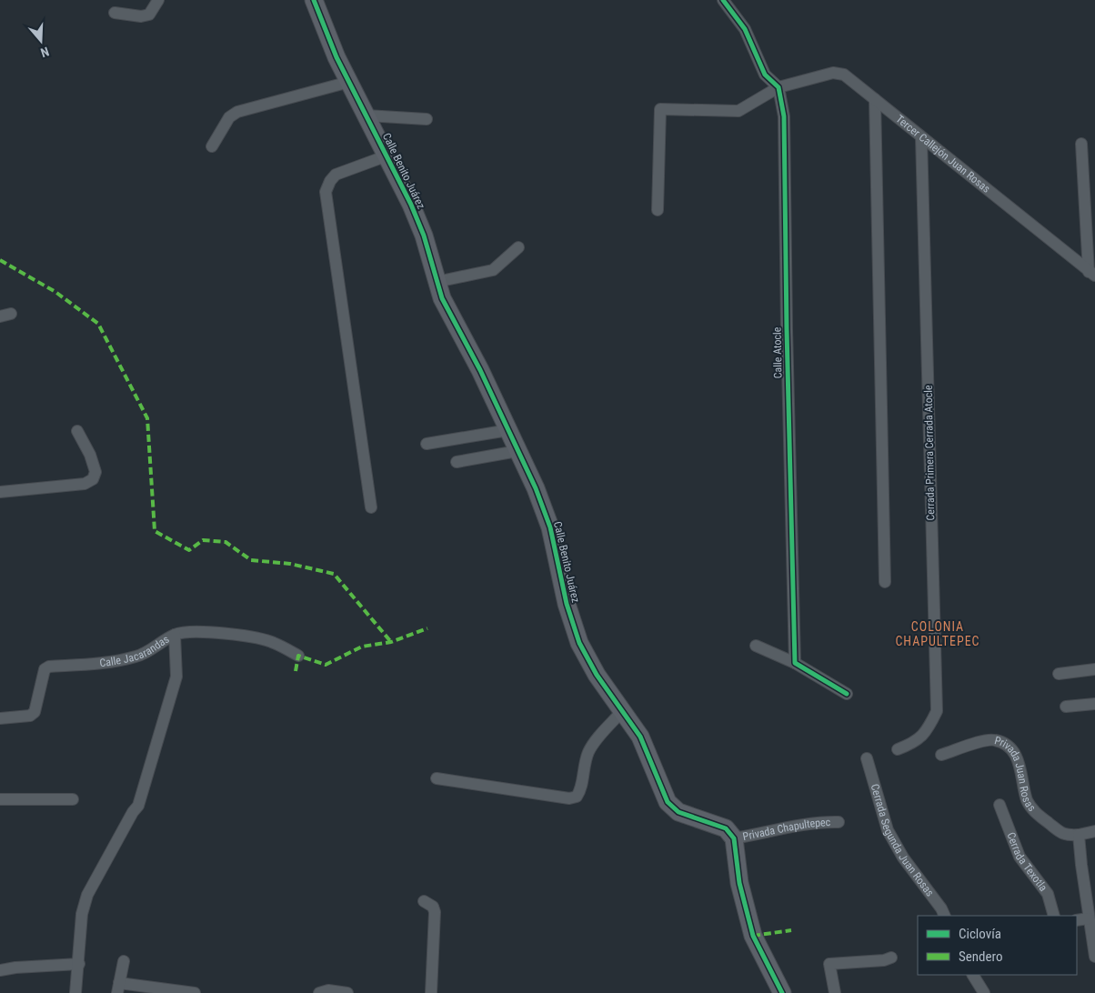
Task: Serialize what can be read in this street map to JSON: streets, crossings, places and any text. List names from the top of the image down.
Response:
{
  "streets": {
    "street": [
      "Tercer Callejón Juan Rosas",
      "Calle Benito Juárez",
      "Calle Atocle",
      "Cerrada Primera Cerrada Atocle",
      "Calle Jacarandas",
      "Privada Juan Rosas",
      "Privada Chapultepec",
      "Cerrada Segunda Juan Rosas",
      "Cerrada Texotla"
    ]
  },
  "crossings": [
    ["Tercer Callejón Juan Rosas", "Calle Atocle"],
    ["Tercer Callejón Juan Rosas", "Cerrada Primera Cerrada Atocle"],
    ["Calle Benito Juárez", "Privada Chapultepec"]
  ],
  "districts": ["COLONIA CHAPULTEPEC"],
  "legend": ["Ciclovía", "Sendero"],
  "north": "bottom"
}
